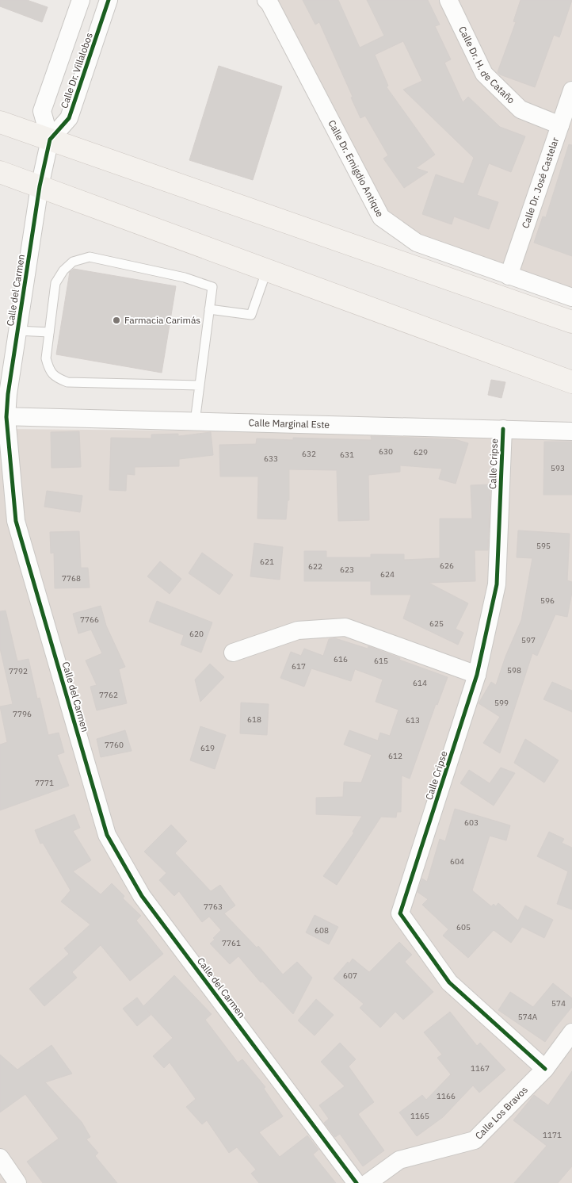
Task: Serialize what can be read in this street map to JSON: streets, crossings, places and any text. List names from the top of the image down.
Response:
{
  "streets": {
    "street": [
      "Calle Dr. H. de Cataño",
      "Calle Dr. Villalobos",
      "Calle Dr. Emigdio Antique",
      "Calle Dr. José Castelar",
      "Calle del Carmen",
      "Calle Marginal Este",
      "Calle Cripse",
      "Calle Los Bravos"
    ]
  },
  "crossings": [
    ["Calle Dr. H. de Cataño", "Calle Dr. José Castelar"],
    ["Calle Dr. Villalobos", "Calle del Carmen"],
    ["Calle Dr. Emigdio Antique", "Calle Dr. José Castelar"],
    ["Calle del Carmen", "Calle Marginal Este"],
    ["Calle Marginal Este", "Calle Cripse"],
    ["Calle Cripse", "Calle Los Bravos"]
  ],
  "places": ["Farmacia Carimás"],
  "house_numbers": [
    "630",
    "629",
    "632",
    "631",
    "633",
    "593",
    "595",
    "621",
    "626",
    "622",
    "623",
    "624",
    "7768",
    "596",
    "7766",
    "625",
    "620",
    "597",
    "616",
    "615",
    "617",
    "598",
    "7792",
    "614",
    "7762",
    "599",
    "7796",
    "618",
    "613",
    "7760",
    "619",
    "612",
    "7771",
    "603",
    "604",
    "7763",
    "605",
    "608",
    "7761",
    "607",
    "574",
    "574A",
    "1167",
    "1166",
    "1165",
    "1171"
  ]
}
